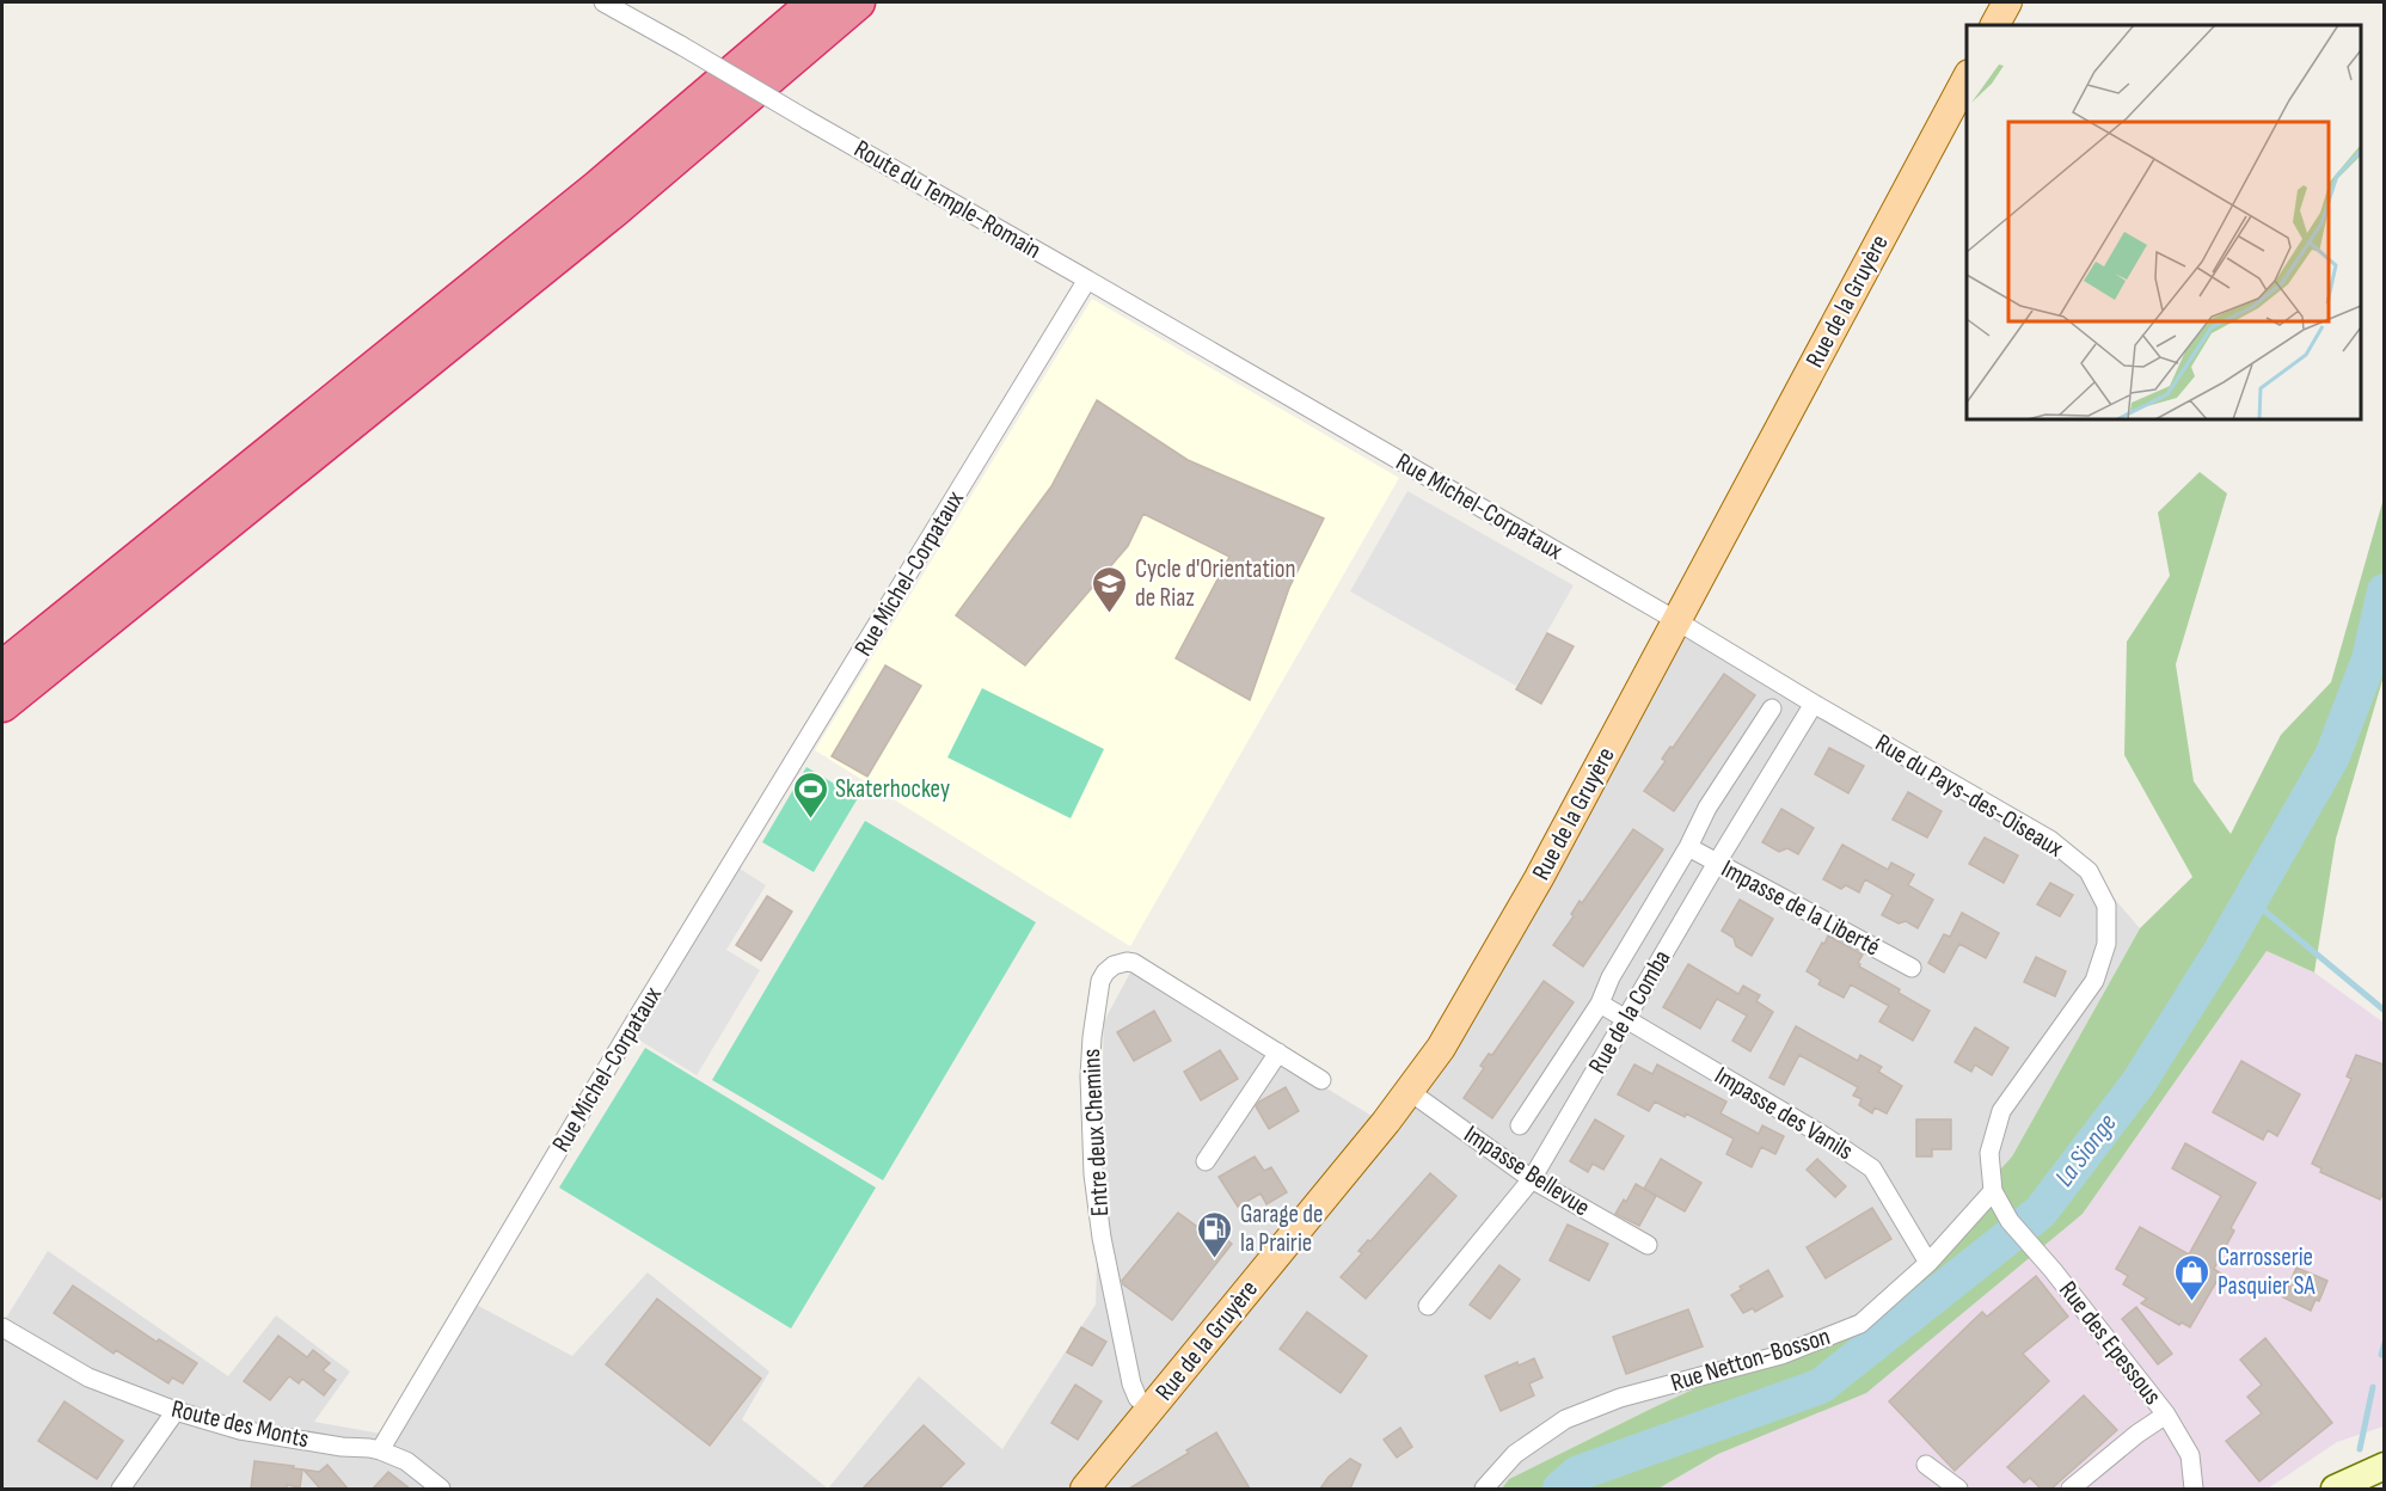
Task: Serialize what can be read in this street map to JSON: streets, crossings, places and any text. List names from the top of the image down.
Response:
{
  "streets": {
    "main road": ["Rue de la Gruyère"],
    "street": [
      "Route du Temple-Romain",
      "Rue Michel-Corpataux",
      "Rue du Pays-des-Oiseaux",
      "Impasse de la Liberté",
      "Rue de la Comba",
      "Impasse des Vanils",
      "Entre deux Chemins",
      "Impasse Bellevue",
      "Rue des Epessous",
      "Rue Netton-Bosson",
      "Route des Monts"
    ]
  },
  "crossings": [
    ["Route du Temple-Romain", "Rue Michel-Corpataux"],
    ["Rue de la Gruyère", "Rue Michel-Corpataux"],
    ["Rue de la Gruyère", "Rue du Pays-des-Oiseaux"],
    ["Rue de la Gruyère", "Entre deux Chemins"],
    ["Rue de la Gruyère", "Impasse Bellevue"],
    ["Rue Michel-Corpataux", "Rue du Pays-des-Oiseaux"],
    ["Rue Michel-Corpataux", "Route des Monts"],
    ["Rue du Pays-des-Oiseaux", "Rue de la Comba"],
    ["Rue du Pays-des-Oiseaux", "Rue des Epessous"],
    ["Rue du Pays-des-Oiseaux", "Rue Netton-Bosson"],
    ["Impasse de la Liberté", "Rue de la Comba"],
    ["Rue de la Comba", "Impasse des Vanils"],
    ["Rue de la Comba", "Impasse Bellevue"],
    ["Impasse des Vanils", "Rue Netton-Bosson"]
  ],
  "water": ["La Sionge"],
  "places": {
    "school or university": ["Cycle d'Orientation de Riaz"],
    "sports": ["Skaterhockey"],
    "fuel station": ["Garage de la Prairie"],
    "shop": ["Carrosserie Pasquier SA"]
  }
}
